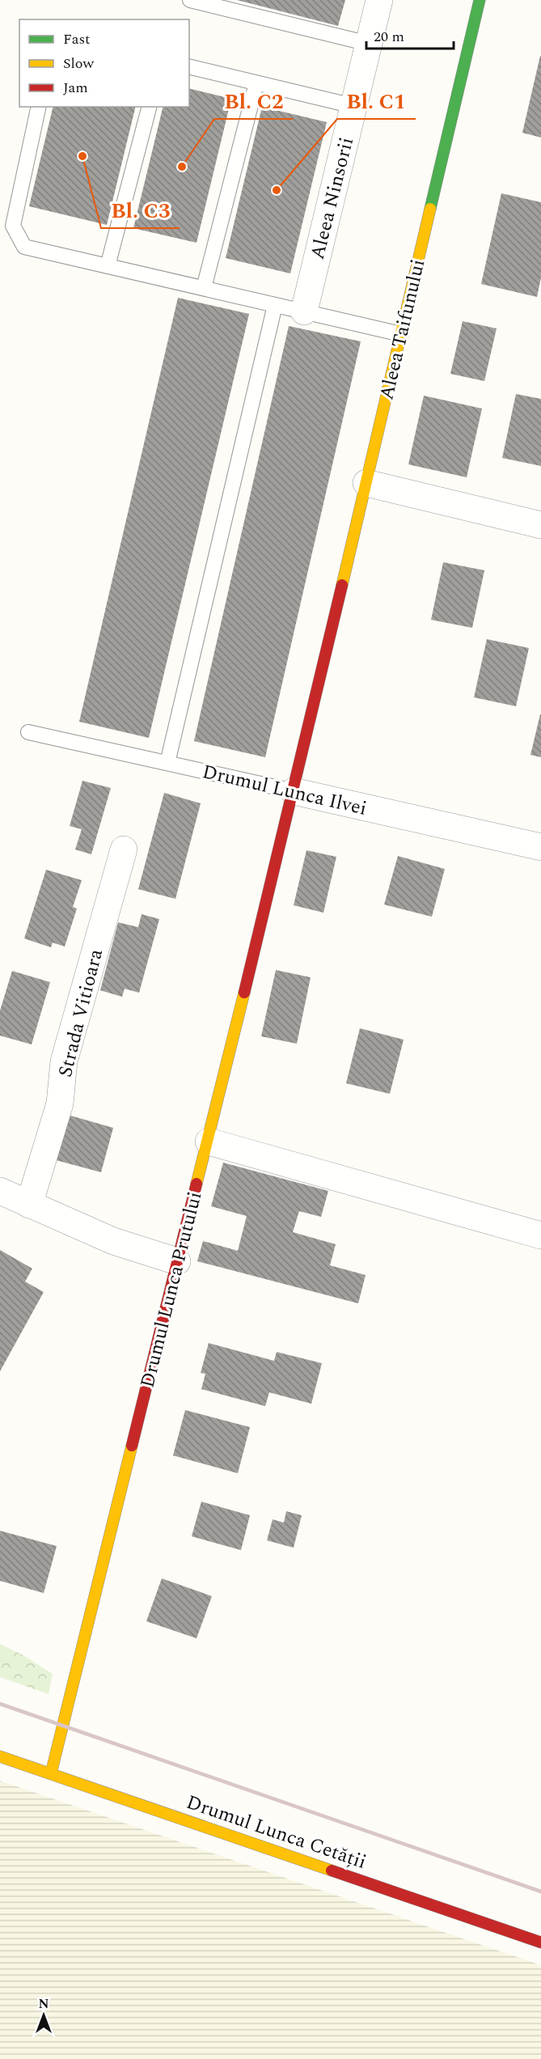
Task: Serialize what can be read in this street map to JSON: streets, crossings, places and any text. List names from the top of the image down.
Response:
{
  "streets": {
    "street": [
      "Aleea Ninsorii",
      "Aleea Taifunului",
      "Drumul Lunca Ilvei",
      "Strada Vitioara",
      "Drumul Lunca Prutului",
      "Drumul Lunca Cetății"
    ]
  },
  "crossings": [
    ["Aleea Taifunului", "Drumul Lunca Ilvei"],
    ["Aleea Taifunului", "Drumul Lunca Prutului"],
    ["Drumul Lunca Ilvei", "Drumul Lunca Prutului"],
    ["Drumul Lunca Prutului", "Drumul Lunca Cetății"]
  ],
  "places": ["Bl. C3", "Bl. C2", "Bl. C1"],
  "legend": ["Fast", "Slow", "Jam"],
  "scale_bar": "20 m",
  "north": "top"
}
